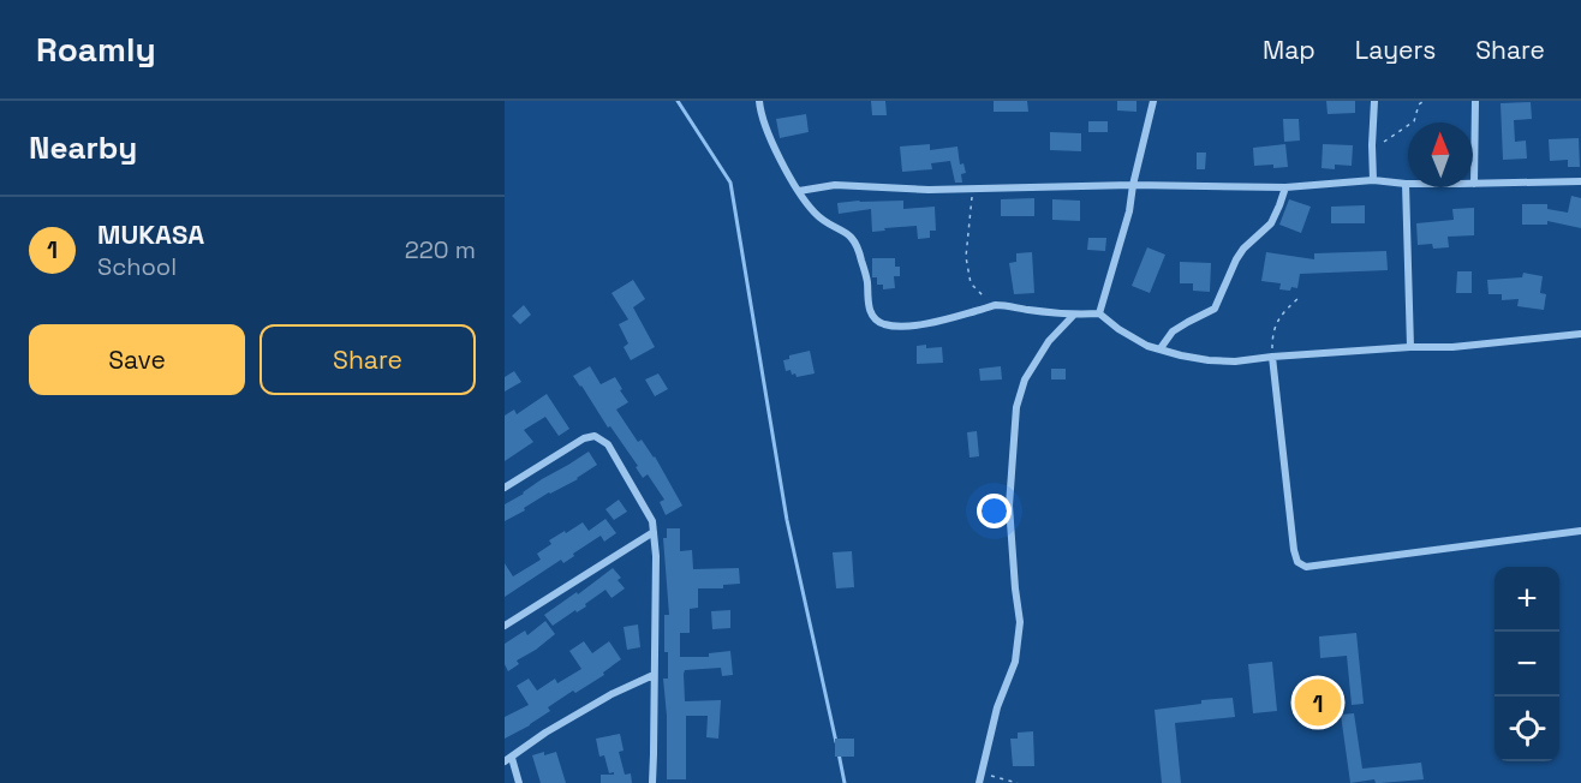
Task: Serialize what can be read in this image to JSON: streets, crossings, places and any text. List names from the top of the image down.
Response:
{
  "north": "top",
  "page": {
    "header": "Roamly",
    "nav": ["Map", "Layers", "Share"],
    "heading": "Nearby",
    "list": [
      {
        "mark": "1",
        "name": "MUKASA",
        "note": "School",
        "value": "220 m"
      }
    ],
    "buttons": ["Save", "Share"],
    "map_buttons": ["+", "−"],
    "pins": "1"
  }
}
